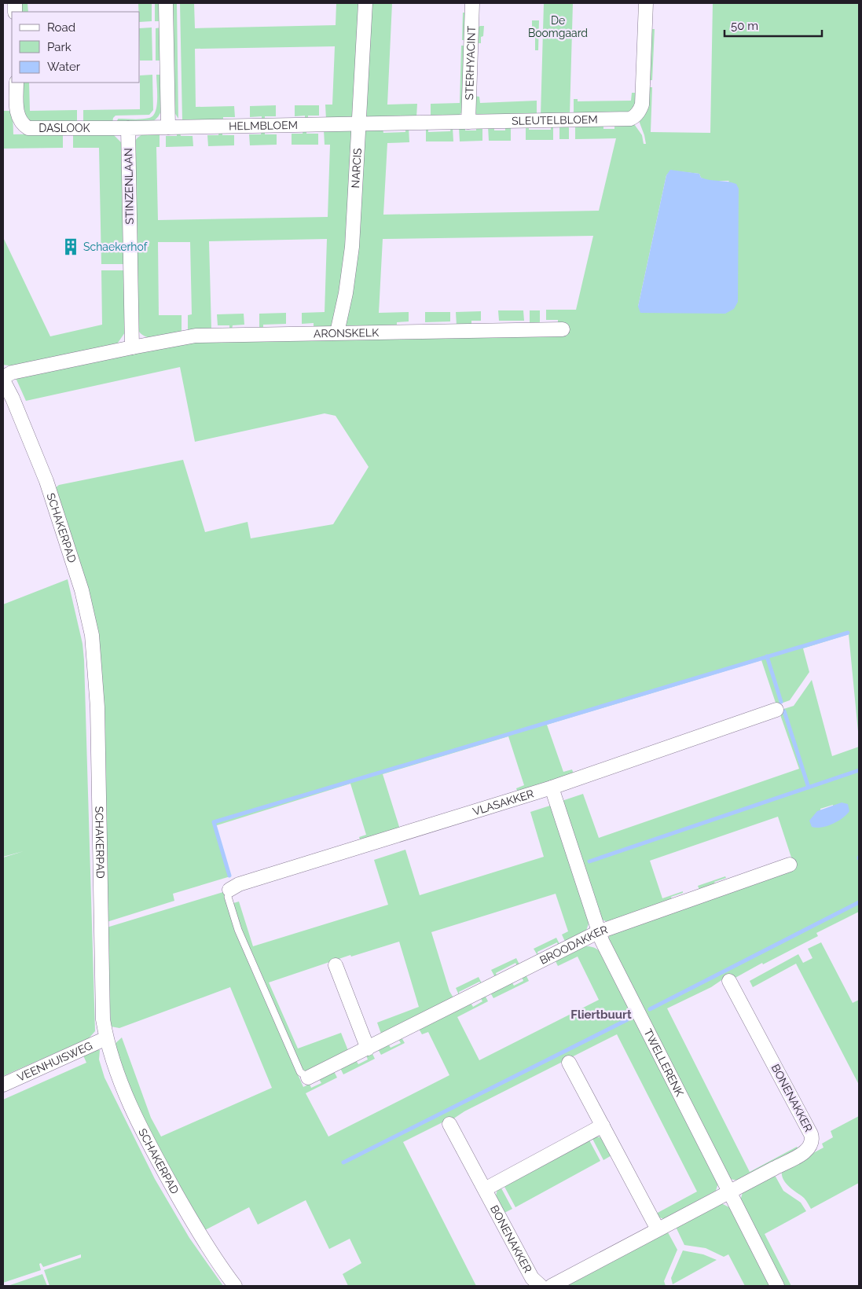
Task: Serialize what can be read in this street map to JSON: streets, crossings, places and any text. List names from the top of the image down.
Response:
{
  "streets": {
    "street": [
      "STERHYACINT",
      "SLEUTELBLOEM",
      "HELMBLOEM",
      "DASLOOK",
      "NARCIS",
      "STINZENLAAN",
      "ARONSKELK",
      "SCHAKERPAD",
      "VLASAKKER",
      "BROODAKKER",
      "VEENHUISWEG",
      "TWELLERENK",
      "BONENAKKER"
    ]
  },
  "crossings": [
    ["STERHYACINT", "SLEUTELBLOEM"],
    ["SLEUTELBLOEM", "HELMBLOEM"],
    ["SLEUTELBLOEM", "NARCIS"],
    ["HELMBLOEM", "NARCIS"],
    ["DASLOOK", "STINZENLAAN"],
    ["NARCIS", "ARONSKELK"],
    ["STINZENLAAN", "ARONSKELK"],
    ["SCHAKERPAD", "VEENHUISWEG"],
    ["VLASAKKER", "TWELLERENK"],
    ["BROODAKKER", "TWELLERENK"],
    ["TWELLERENK", "BONENAKKER"]
  ],
  "districts": ["Fliertbuurt"],
  "parks": ["De Boomgaard"],
  "places": {
    "building": ["Schaekerhof"]
  },
  "legend": ["Road", "Park", "Water"],
  "scale_bar": "50 m"
}
